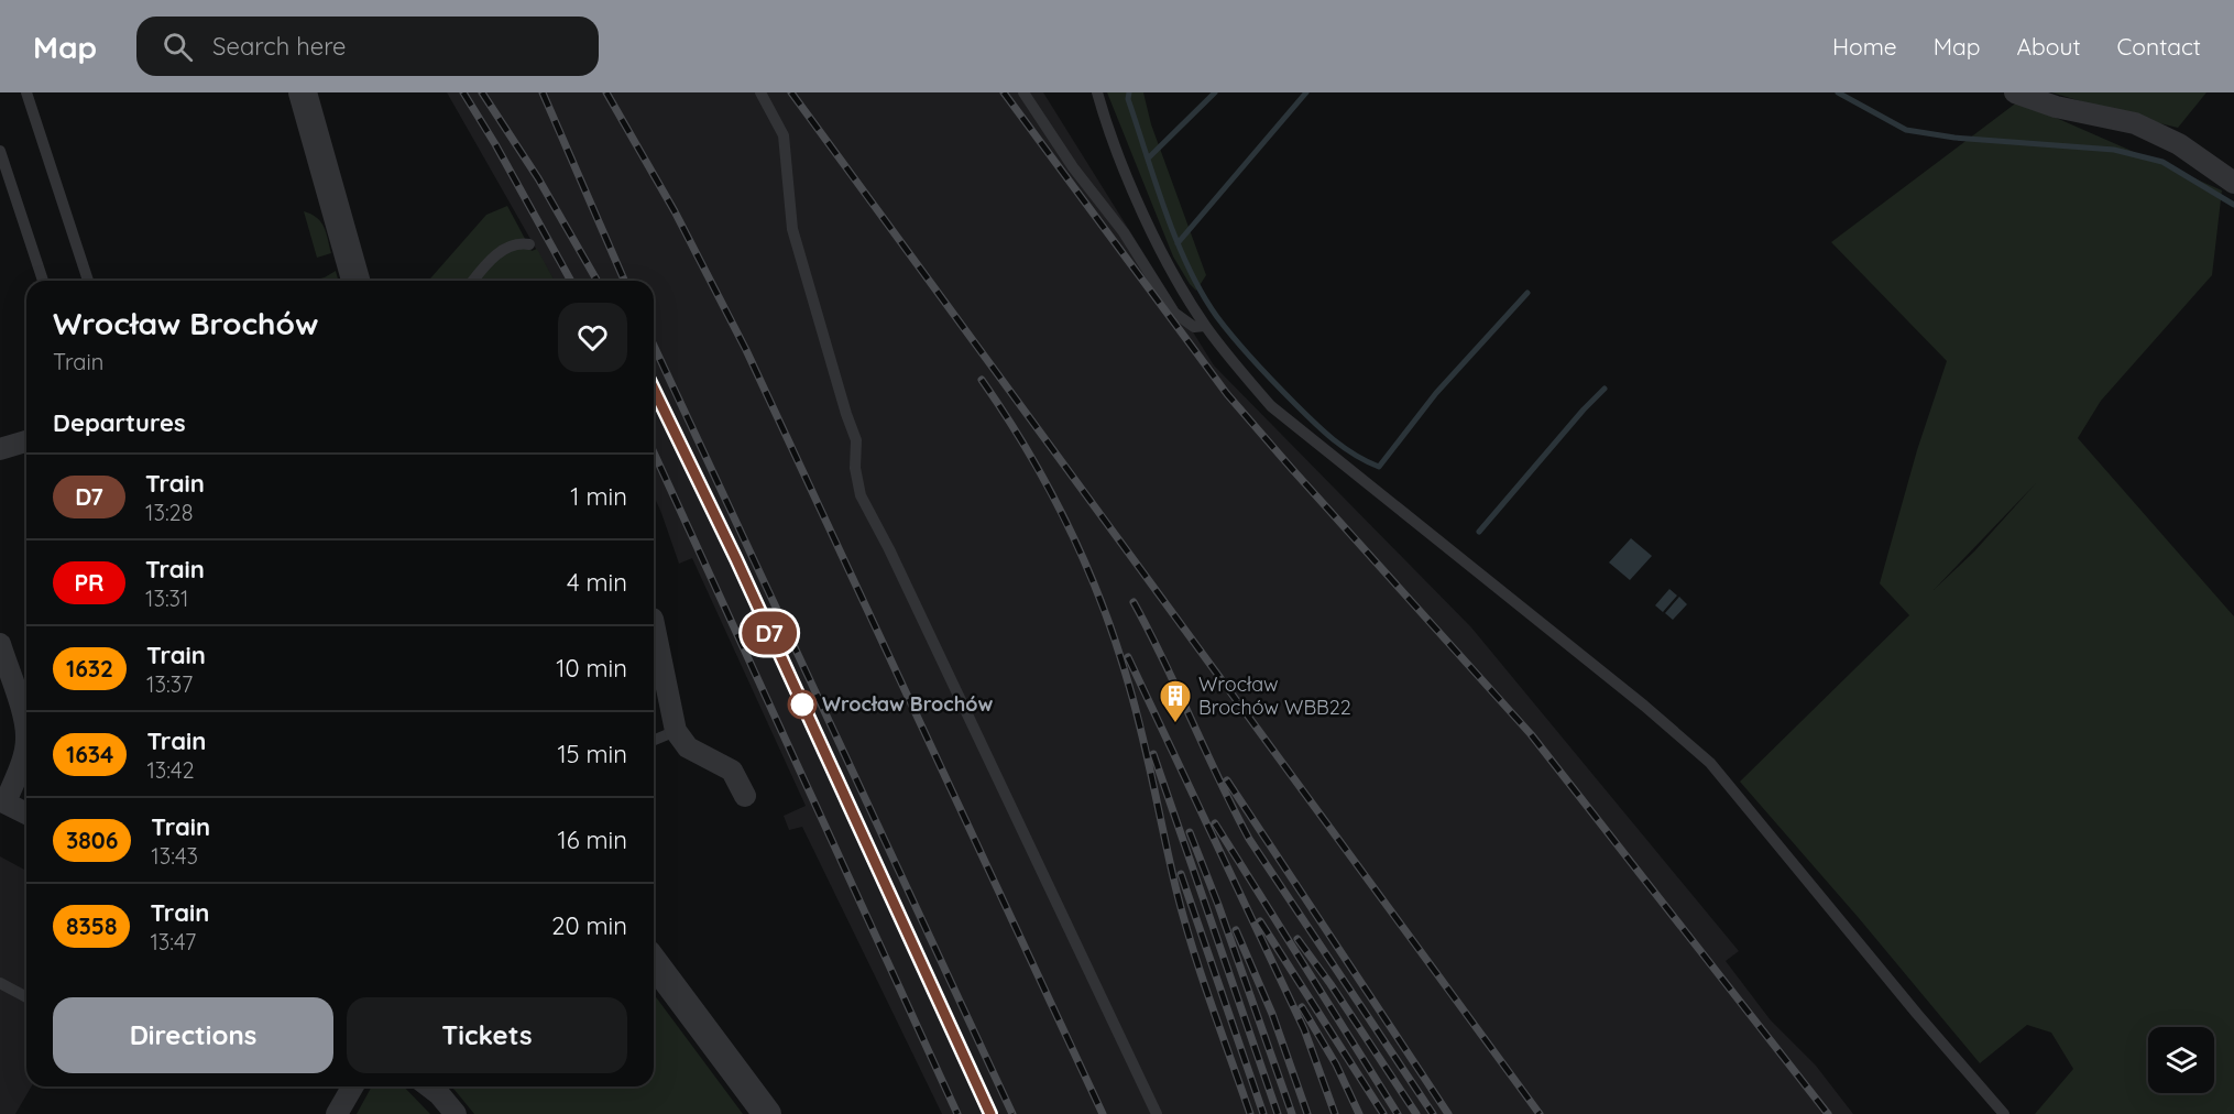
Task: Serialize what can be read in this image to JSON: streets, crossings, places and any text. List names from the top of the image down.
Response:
{
  "places": {
    "other": ["Wrocław Brochów"],
    "building": ["Wrocław Brochów WBB22"]
  },
  "page": {
    "header": "Map",
    "search": "Search here",
    "nav": [
      "Home",
      "Map",
      "About",
      "Contact"
    ],
    "on_map": "D7",
    "heading": [
      ["Wrocław Brochów", "Train"],
      "Departures"
    ],
    "list": [
      {
        "mark": "D7",
        "name": "Train",
        "note": "13:28",
        "value": "1 min"
      },
      {
        "mark": "PR",
        "name": "Train",
        "note": "13:31",
        "value": "4 min"
      },
      {
        "mark": "1632",
        "name": "Train",
        "note": "13:37",
        "value": "10 min"
      },
      {
        "mark": "1634",
        "name": "Train",
        "note": "13:42",
        "value": "15 min"
      },
      {
        "mark": "3806",
        "name": "Train",
        "note": "13:43",
        "value": "16 min"
      },
      {
        "mark": "8358",
        "name": "Train",
        "note": "13:47",
        "value": "20 min"
      }
    ],
    "buttons": ["Directions", "Tickets"]
  }
}
